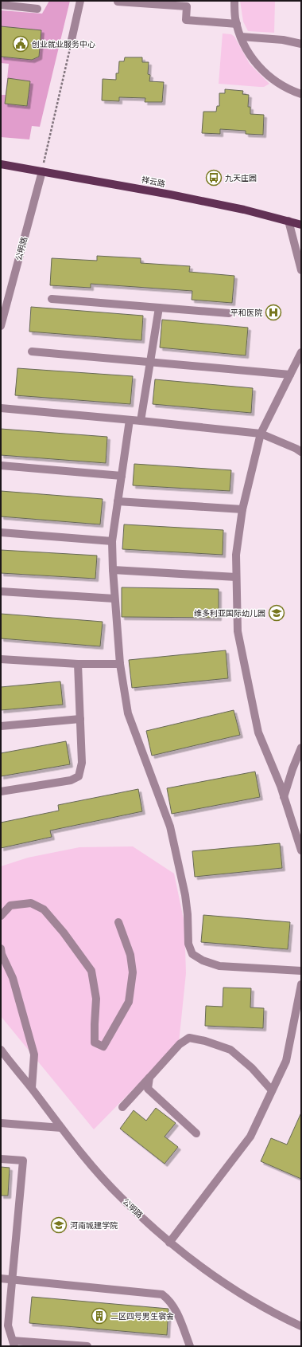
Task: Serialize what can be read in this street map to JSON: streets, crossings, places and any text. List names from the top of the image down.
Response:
{
  "streets": {
    "main road": ["祥云路"],
    "street": ["公明路"]
  },
  "crossings": [
    ["祥云路", "公明路"]
  ],
  "places": {
    "public building": ["创业就业服务中心"],
    "bus stop": ["九天庄园"],
    "hospital": ["平和医院"],
    "school or university": ["维多利亚国际幼儿园", "河南城建学院"],
    "building": ["二区四号男生宿舍"]
  }
}
